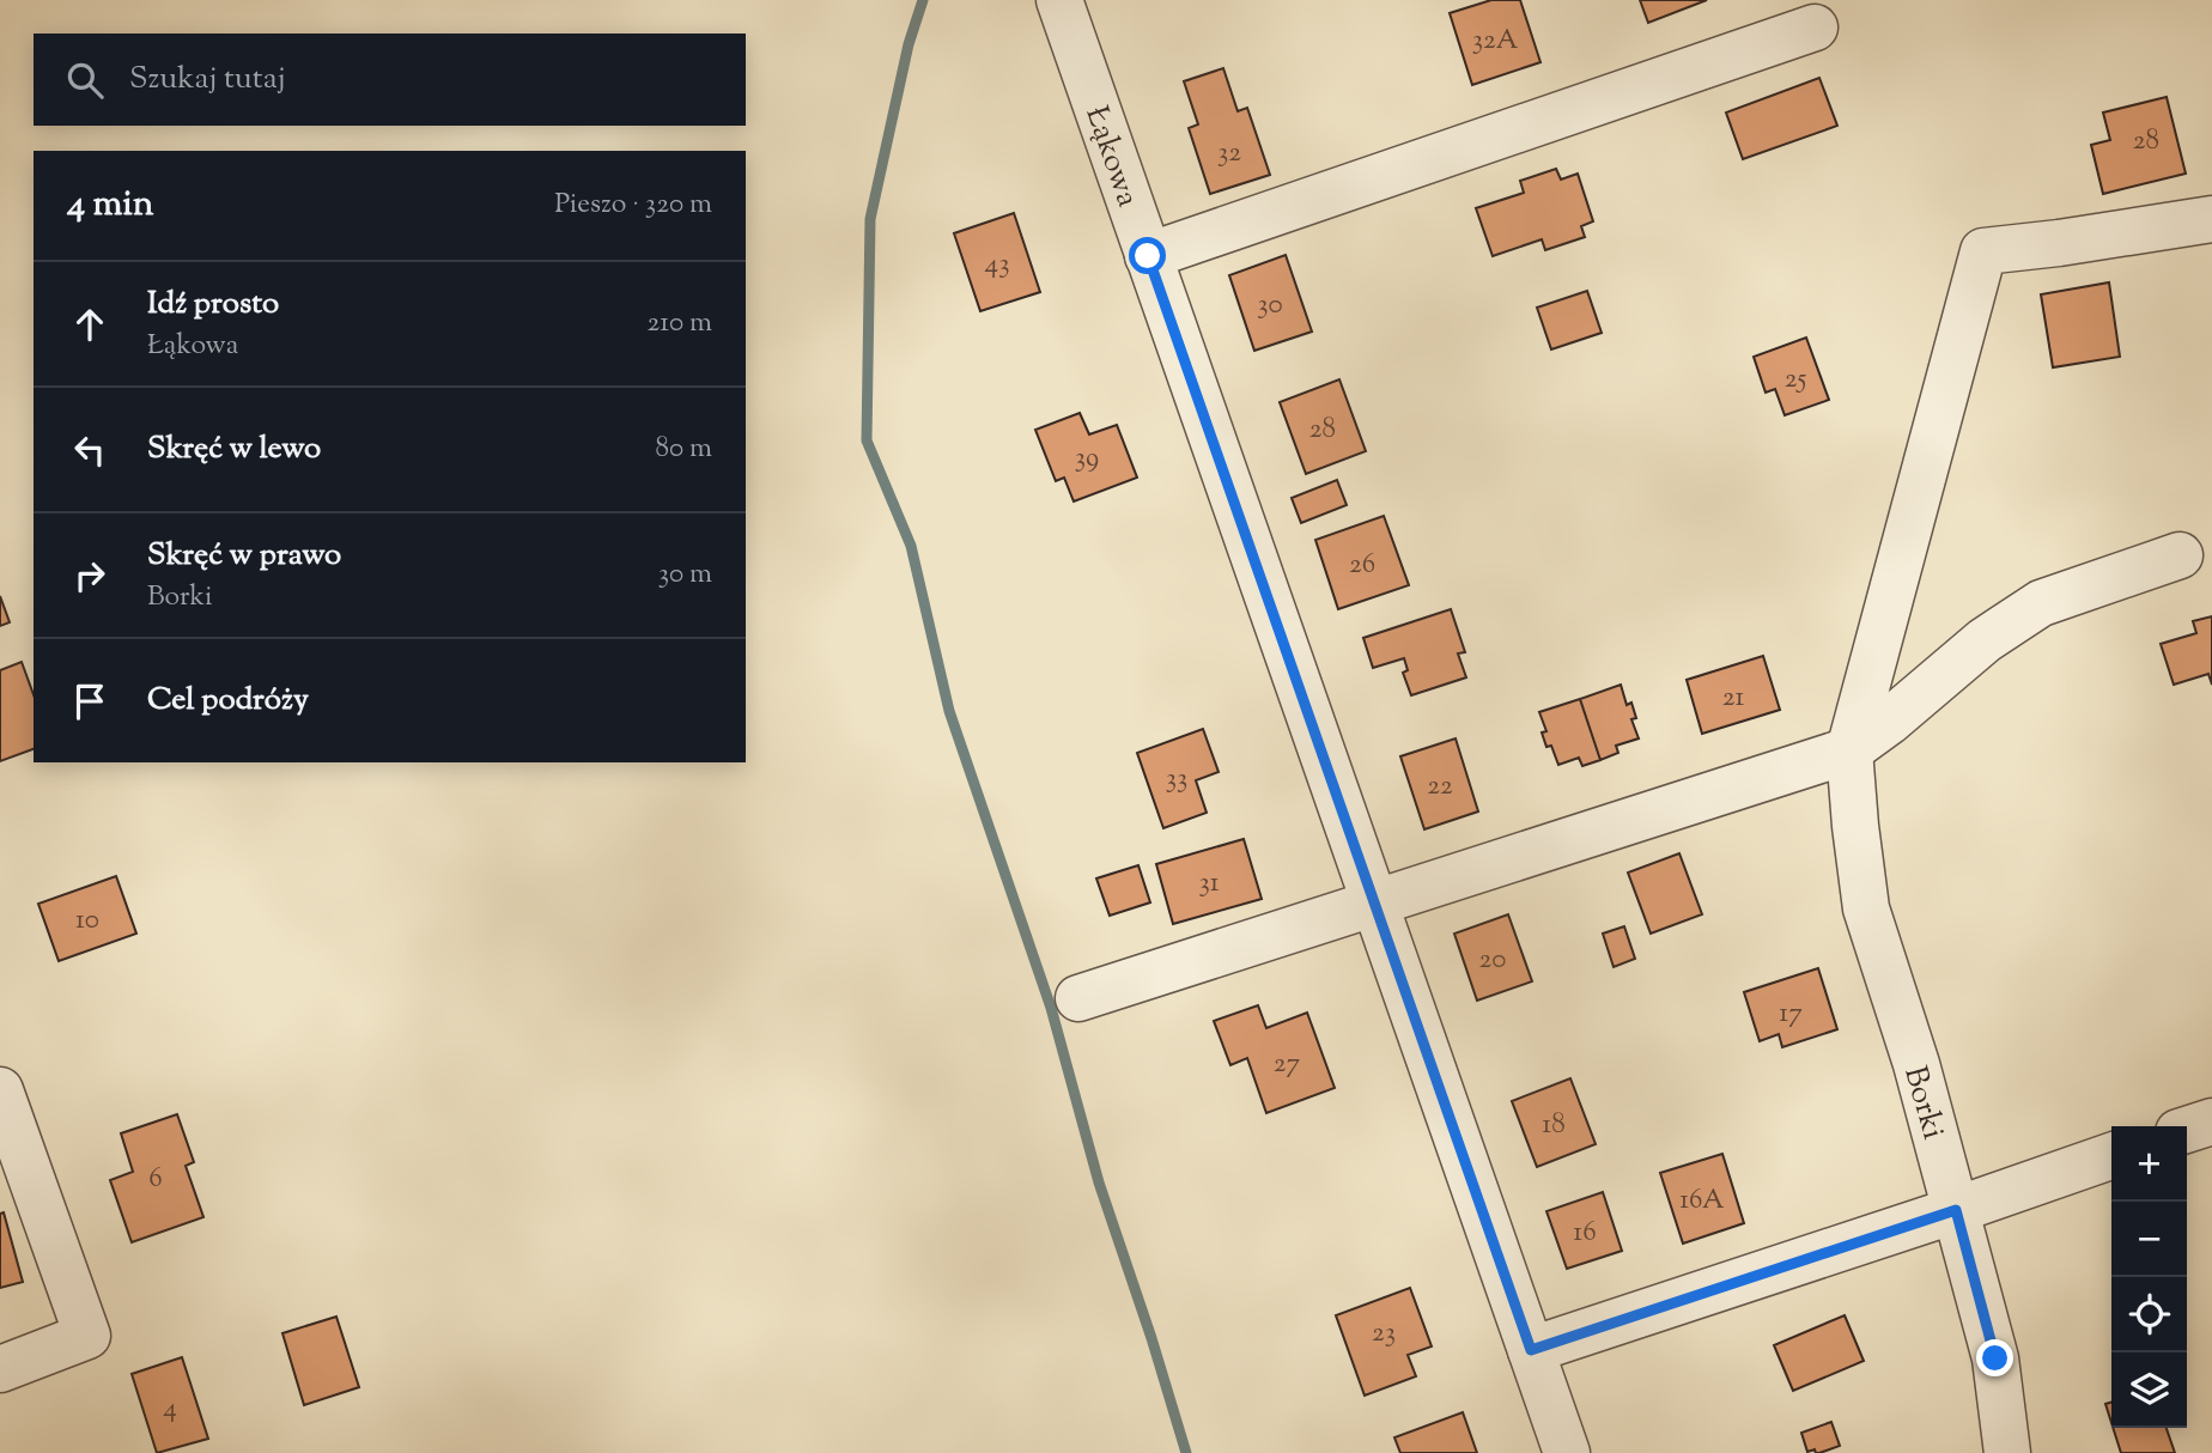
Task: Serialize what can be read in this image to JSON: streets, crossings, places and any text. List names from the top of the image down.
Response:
{
  "streets": {
    "street": ["Łąkowa", "Borki"]
  },
  "house_numbers": [
    "32A",
    "28",
    "32",
    "43",
    "30",
    "25",
    "28",
    "39",
    "26",
    "21",
    "33",
    "22",
    "31",
    "10",
    "20",
    "17",
    "27",
    "18",
    "6",
    "16A",
    "16",
    "23",
    "4"
  ],
  "page": {
    "search": "Szukaj tutaj",
    "heading": ["4 min", "Pieszo · 320 m"],
    "list": [
      ["Idź prosto", "Łąkowa", "210 m"],
      ["Skręć w lewo", "80 m"],
      ["Skręć w prawo", "Borki", "30 m"],
      "Cel podróży"
    ],
    "map_buttons": ["+", "−"]
  }
}
